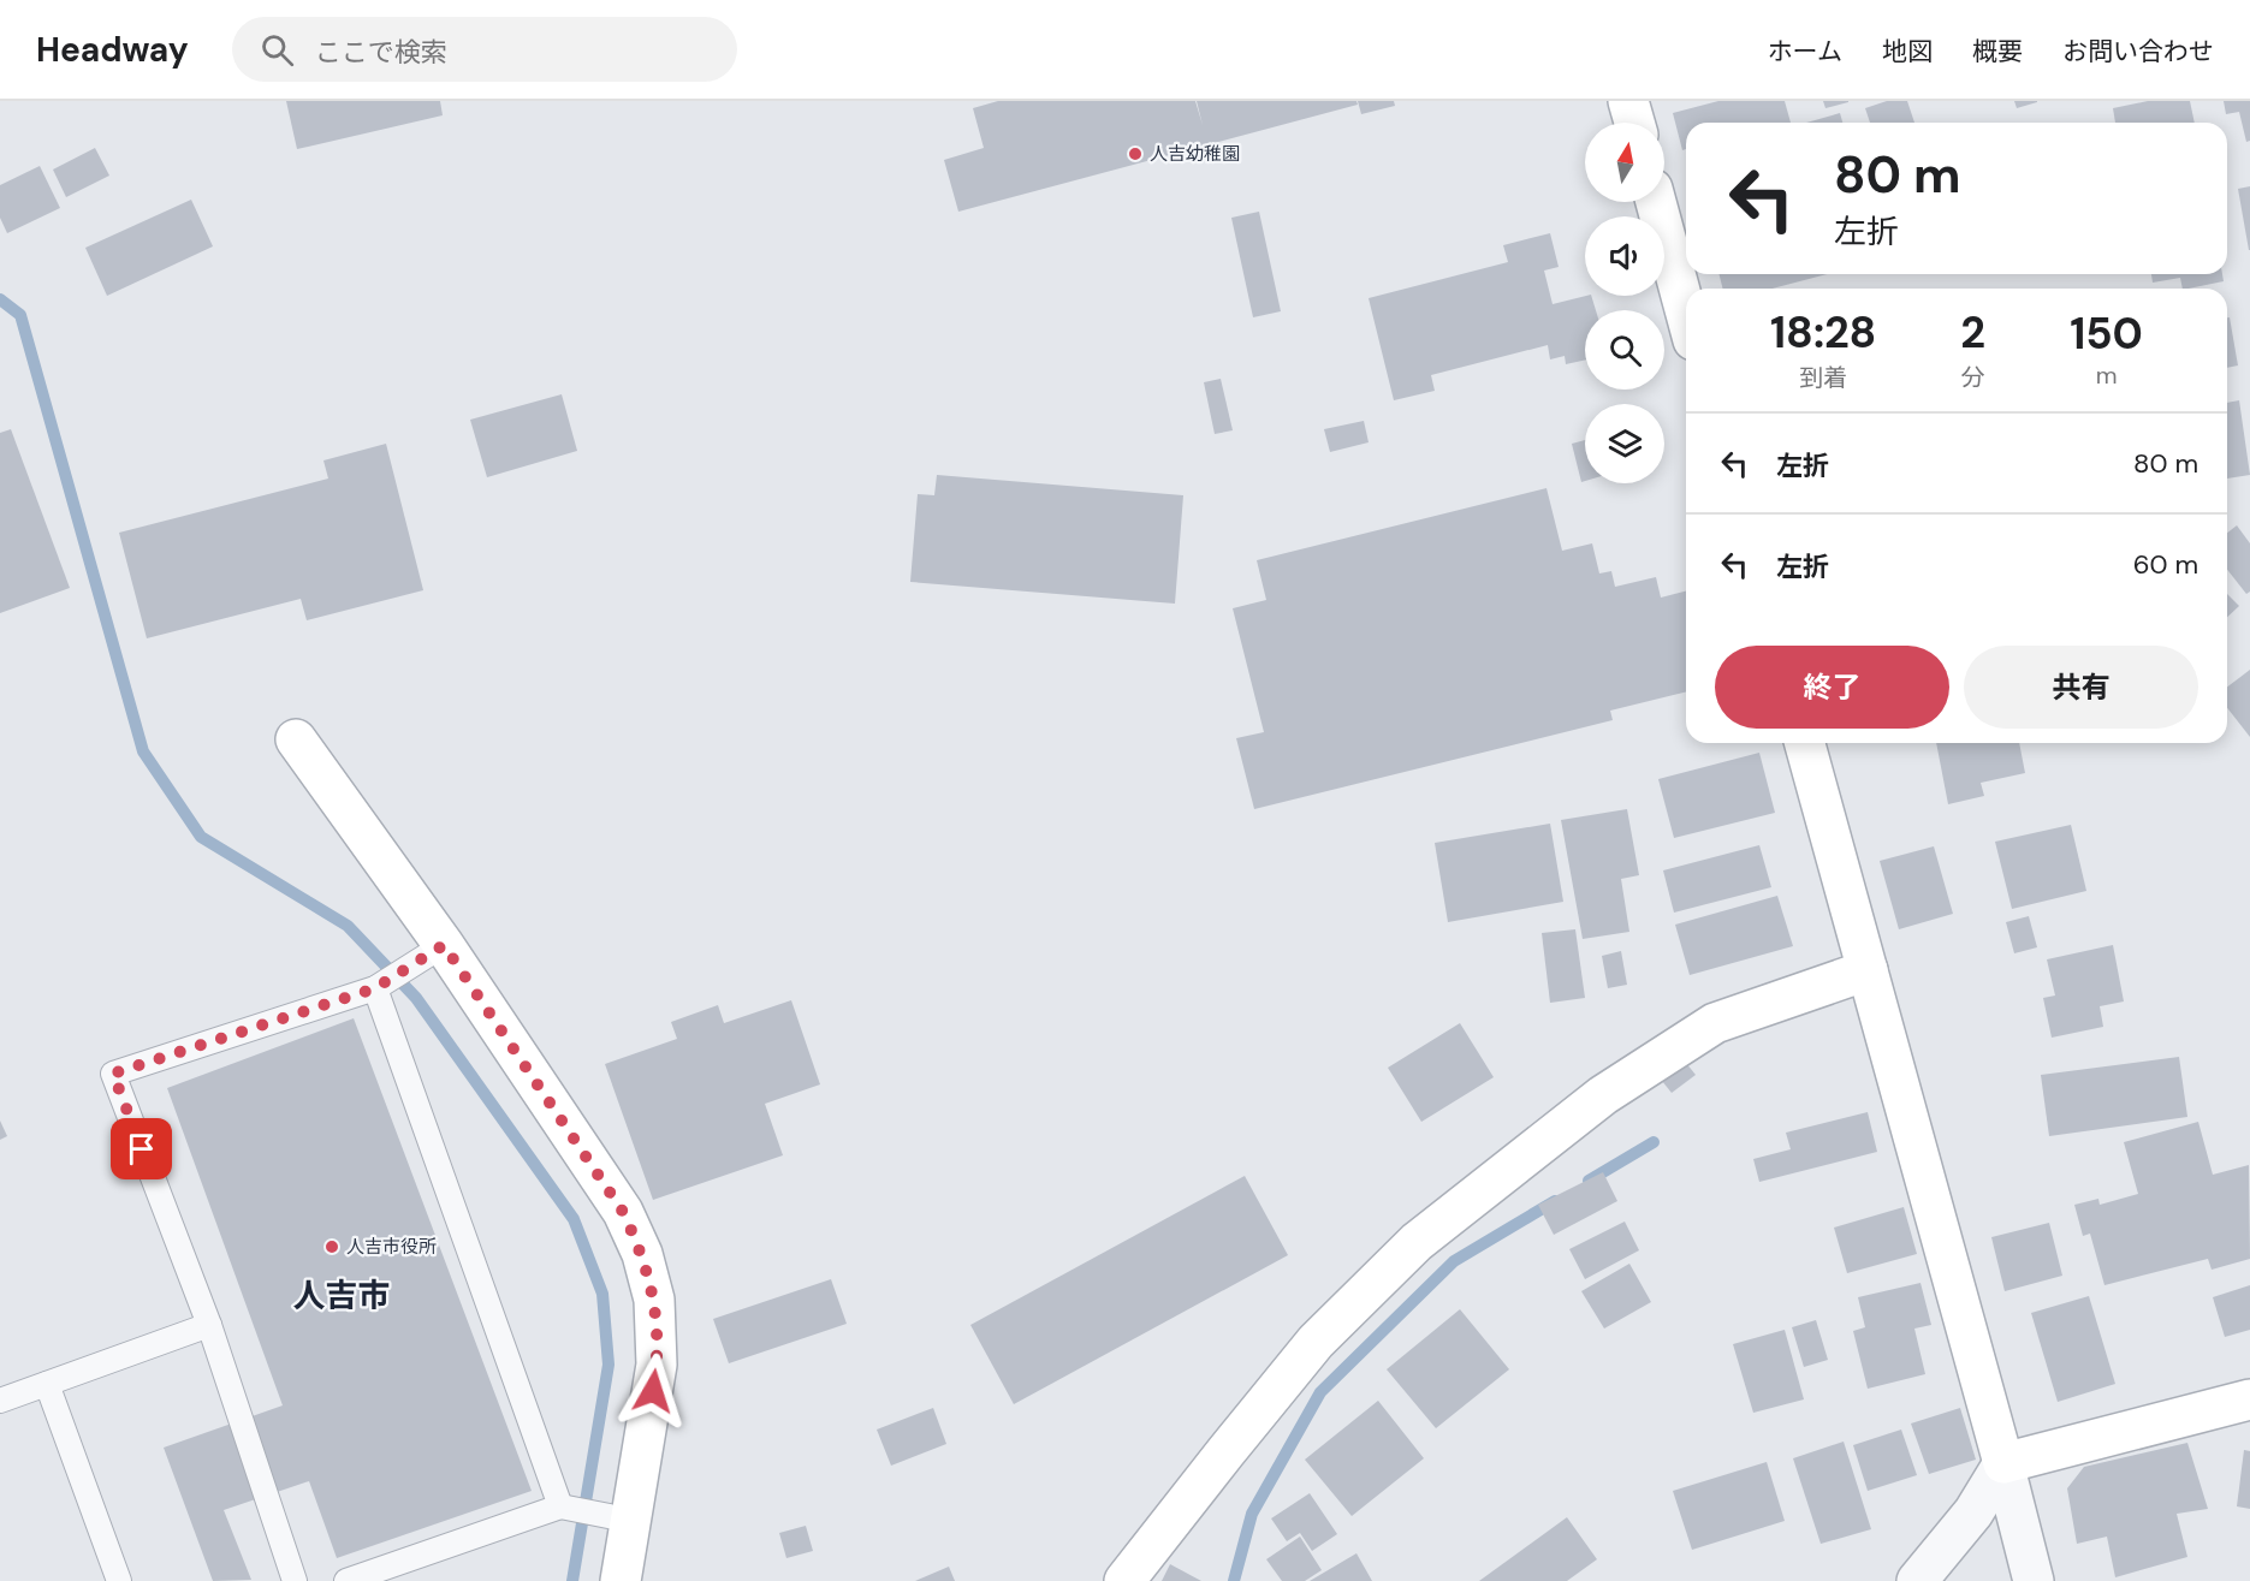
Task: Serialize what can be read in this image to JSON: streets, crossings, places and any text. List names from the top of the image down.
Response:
{
  "districts": ["人吉市"],
  "places": ["人吉幼稚園", "人吉市役所"],
  "north": "top",
  "page": {
    "header": "Headway",
    "search": "ここで検索",
    "nav": [
      "ホーム",
      "地図",
      "概要",
      "お問い合わせ"
    ],
    "turn": ["80 m", "左折"],
    "eta": [
      "18:28",
      "到着",
      "2",
      "分",
      "150",
      "m"
    ],
    "list": [
      {
        "name": "左折",
        "value": "80 m"
      },
      {
        "name": "左折",
        "value": "60 m"
      }
    ],
    "buttons": ["終了", "共有"]
  }
}
